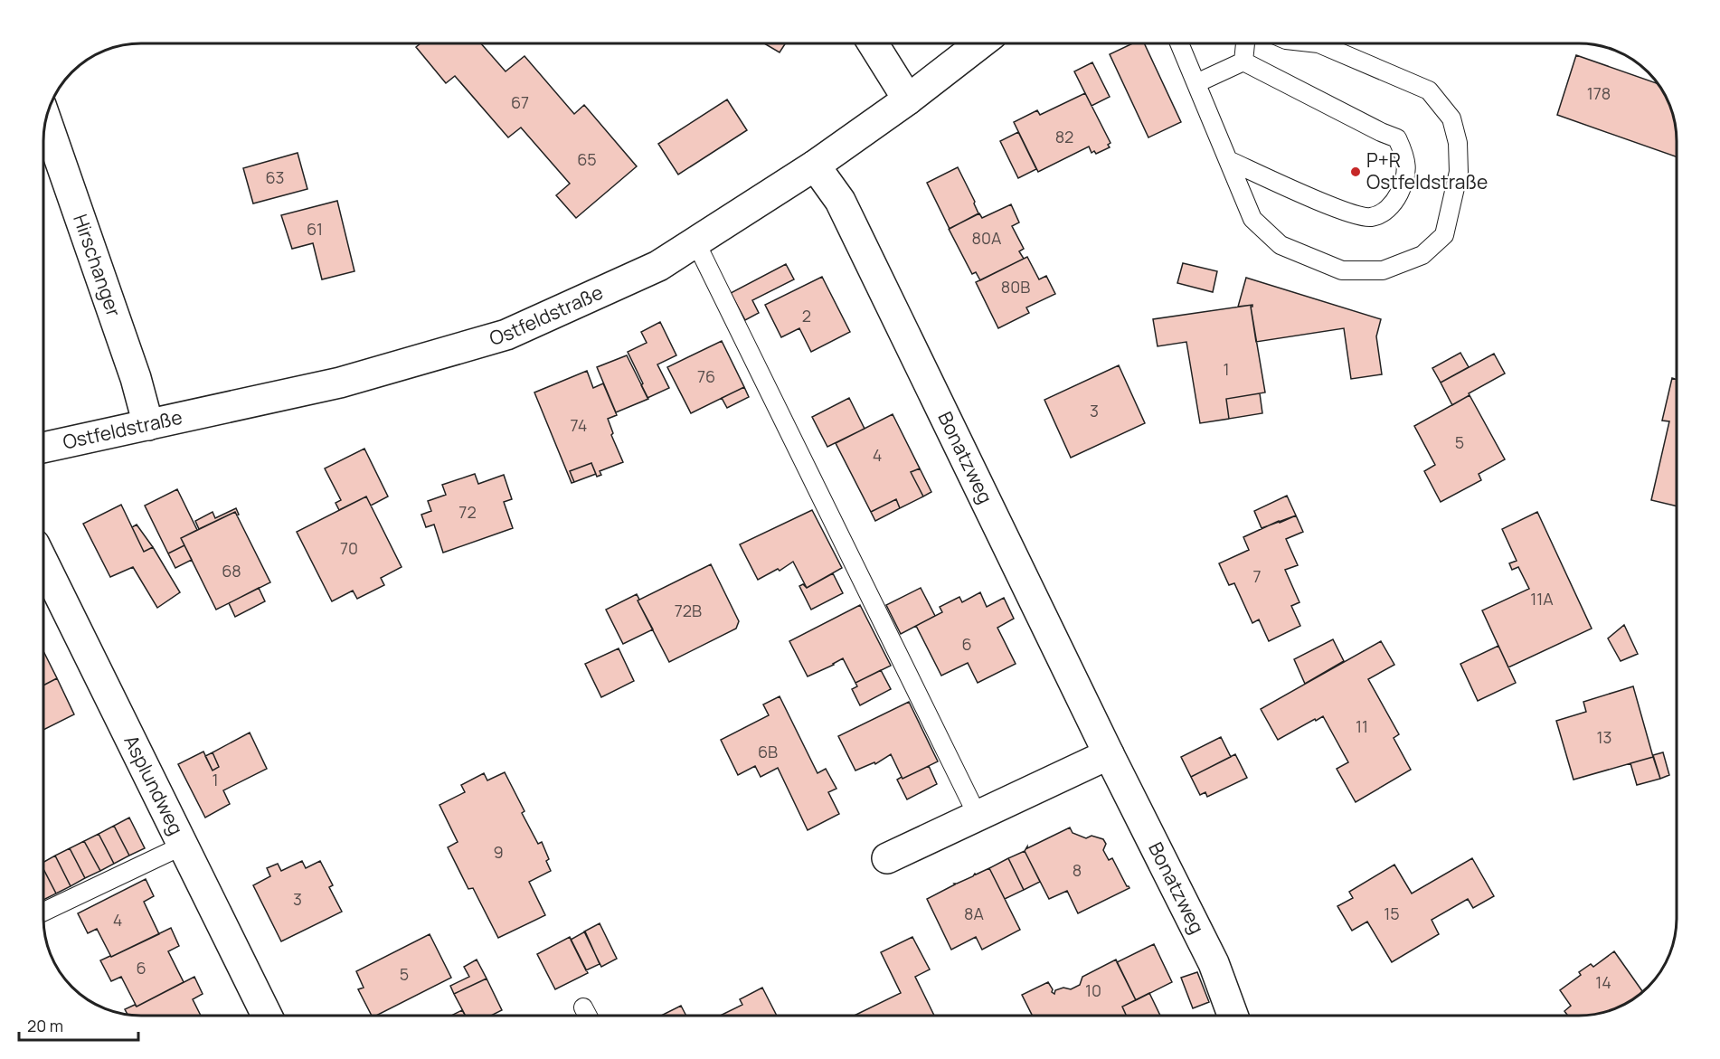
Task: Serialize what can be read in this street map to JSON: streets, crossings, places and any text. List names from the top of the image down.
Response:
{
  "streets": {
    "street": [
      "Hirschanger",
      "Ostfeldstraße",
      "Bonatzweg",
      "Asplundweg"
    ]
  },
  "crossings": [
    ["Hirschanger", "Ostfeldstraße"],
    ["Ostfeldstraße", "Bonatzweg"]
  ],
  "places": ["P+R Ostfeldstraße"],
  "house_numbers": [
    "178",
    "67",
    "82",
    "65",
    "63",
    "61",
    "80A",
    "80B",
    "2",
    "1",
    "76",
    "3",
    "74",
    "5",
    "4",
    "72",
    "70",
    "68",
    "7",
    "11A",
    "72B",
    "6",
    "11",
    "13",
    "6B",
    "1",
    "9",
    "8",
    "3",
    "8A",
    "15",
    "4",
    "6",
    "5",
    "14",
    "10"
  ],
  "scale_bar": "20 m"
}
